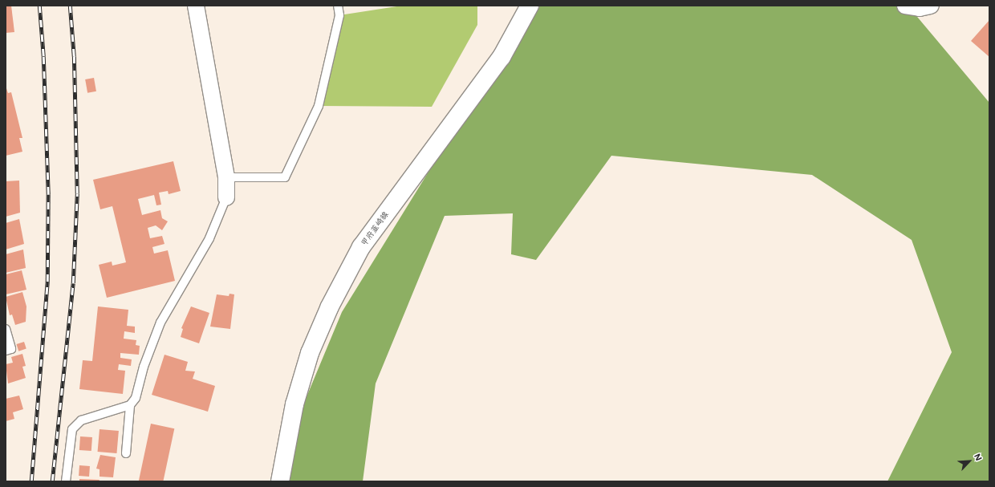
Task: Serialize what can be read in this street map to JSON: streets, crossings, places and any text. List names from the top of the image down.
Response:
{
  "streets": {
    "main road": ["甲府韮崎線"]
  },
  "north": "top right"
}
